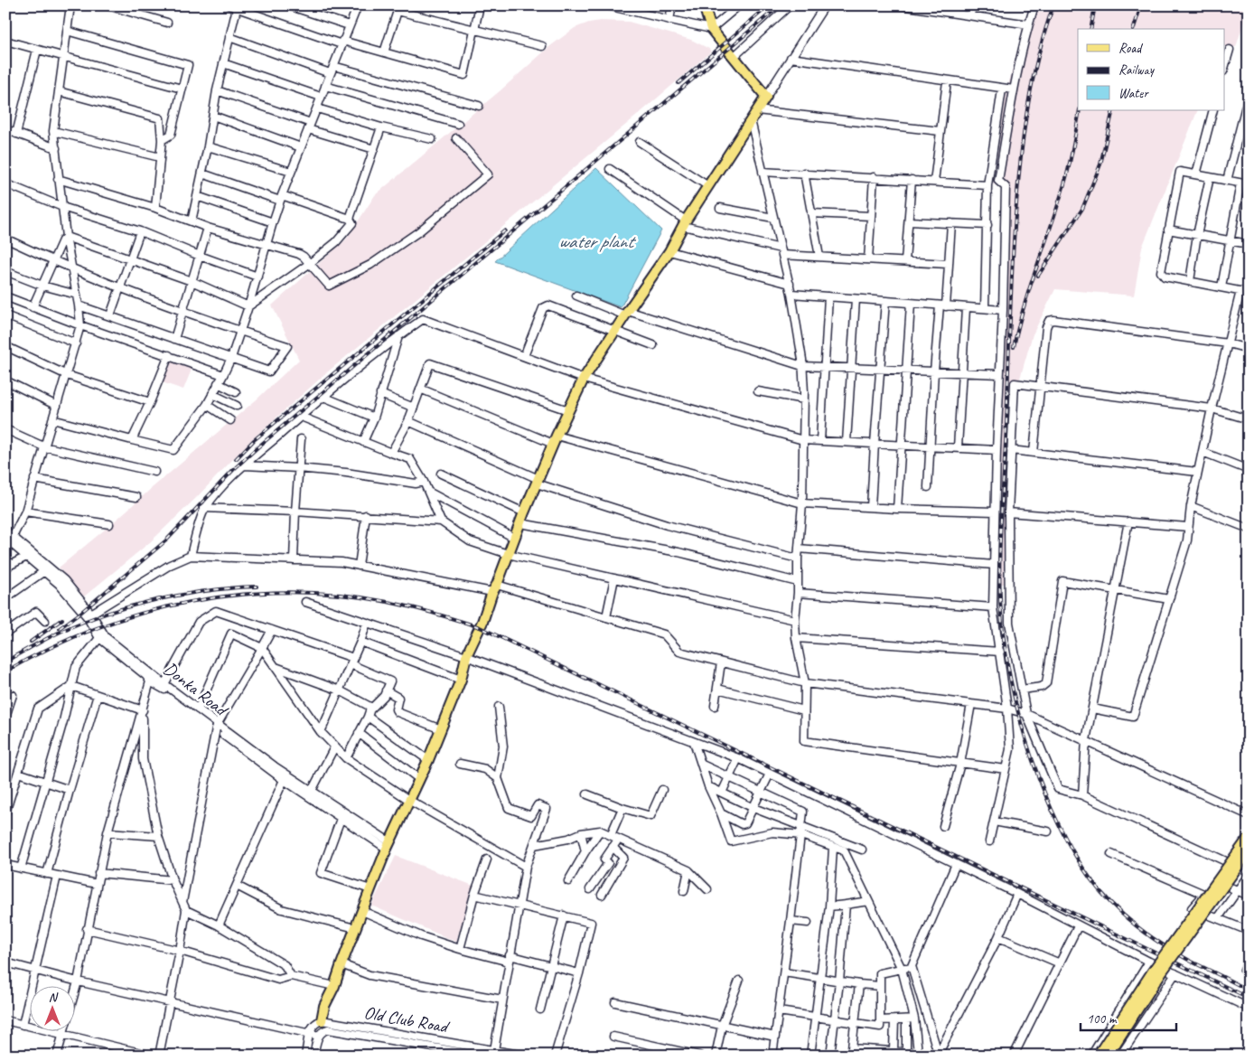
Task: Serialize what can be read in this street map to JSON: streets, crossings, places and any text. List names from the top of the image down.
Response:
{
  "streets": {
    "street": ["Donka Road", "Old Club Road"]
  },
  "water": ["water plant"],
  "legend": ["Road", "Railway", "Water"],
  "scale_bar": "100 m",
  "north": "top"
}
